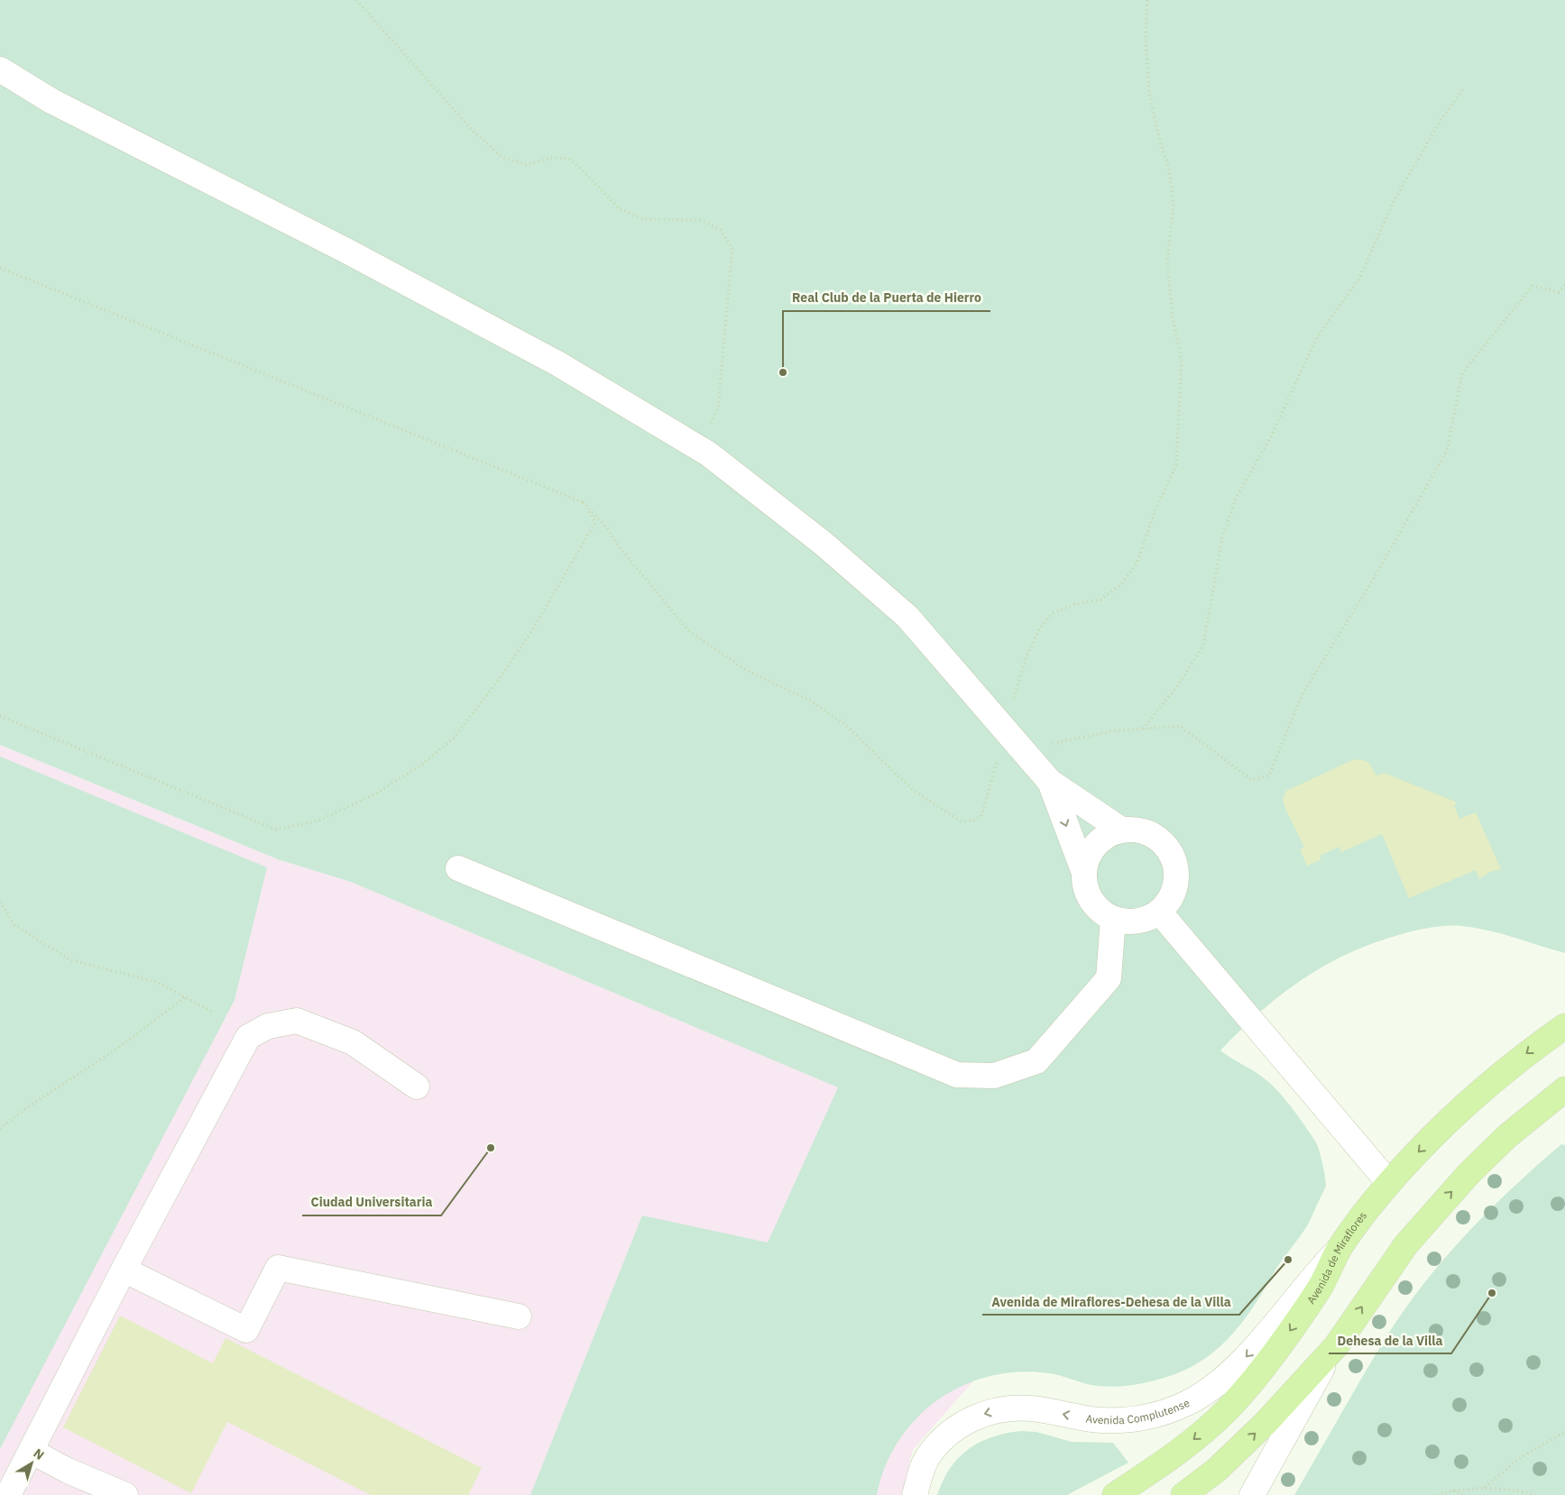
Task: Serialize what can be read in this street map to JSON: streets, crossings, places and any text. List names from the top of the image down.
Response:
{
  "streets": {
    "main road": ["Avenida de Miraflores"],
    "street": ["Avenida Complutense"]
  },
  "crossings": [
    ["Avenida de Miraflores", "Avenida Complutense"]
  ],
  "one_way": ["Avenida Complutense"],
  "places": [
    "Real Club de la Puerta de Hierro",
    "Ciudad Universitaria",
    "Avenida de Miraflores-Dehesa de la Villa",
    "Dehesa de la Villa"
  ],
  "north": "top right"
}
